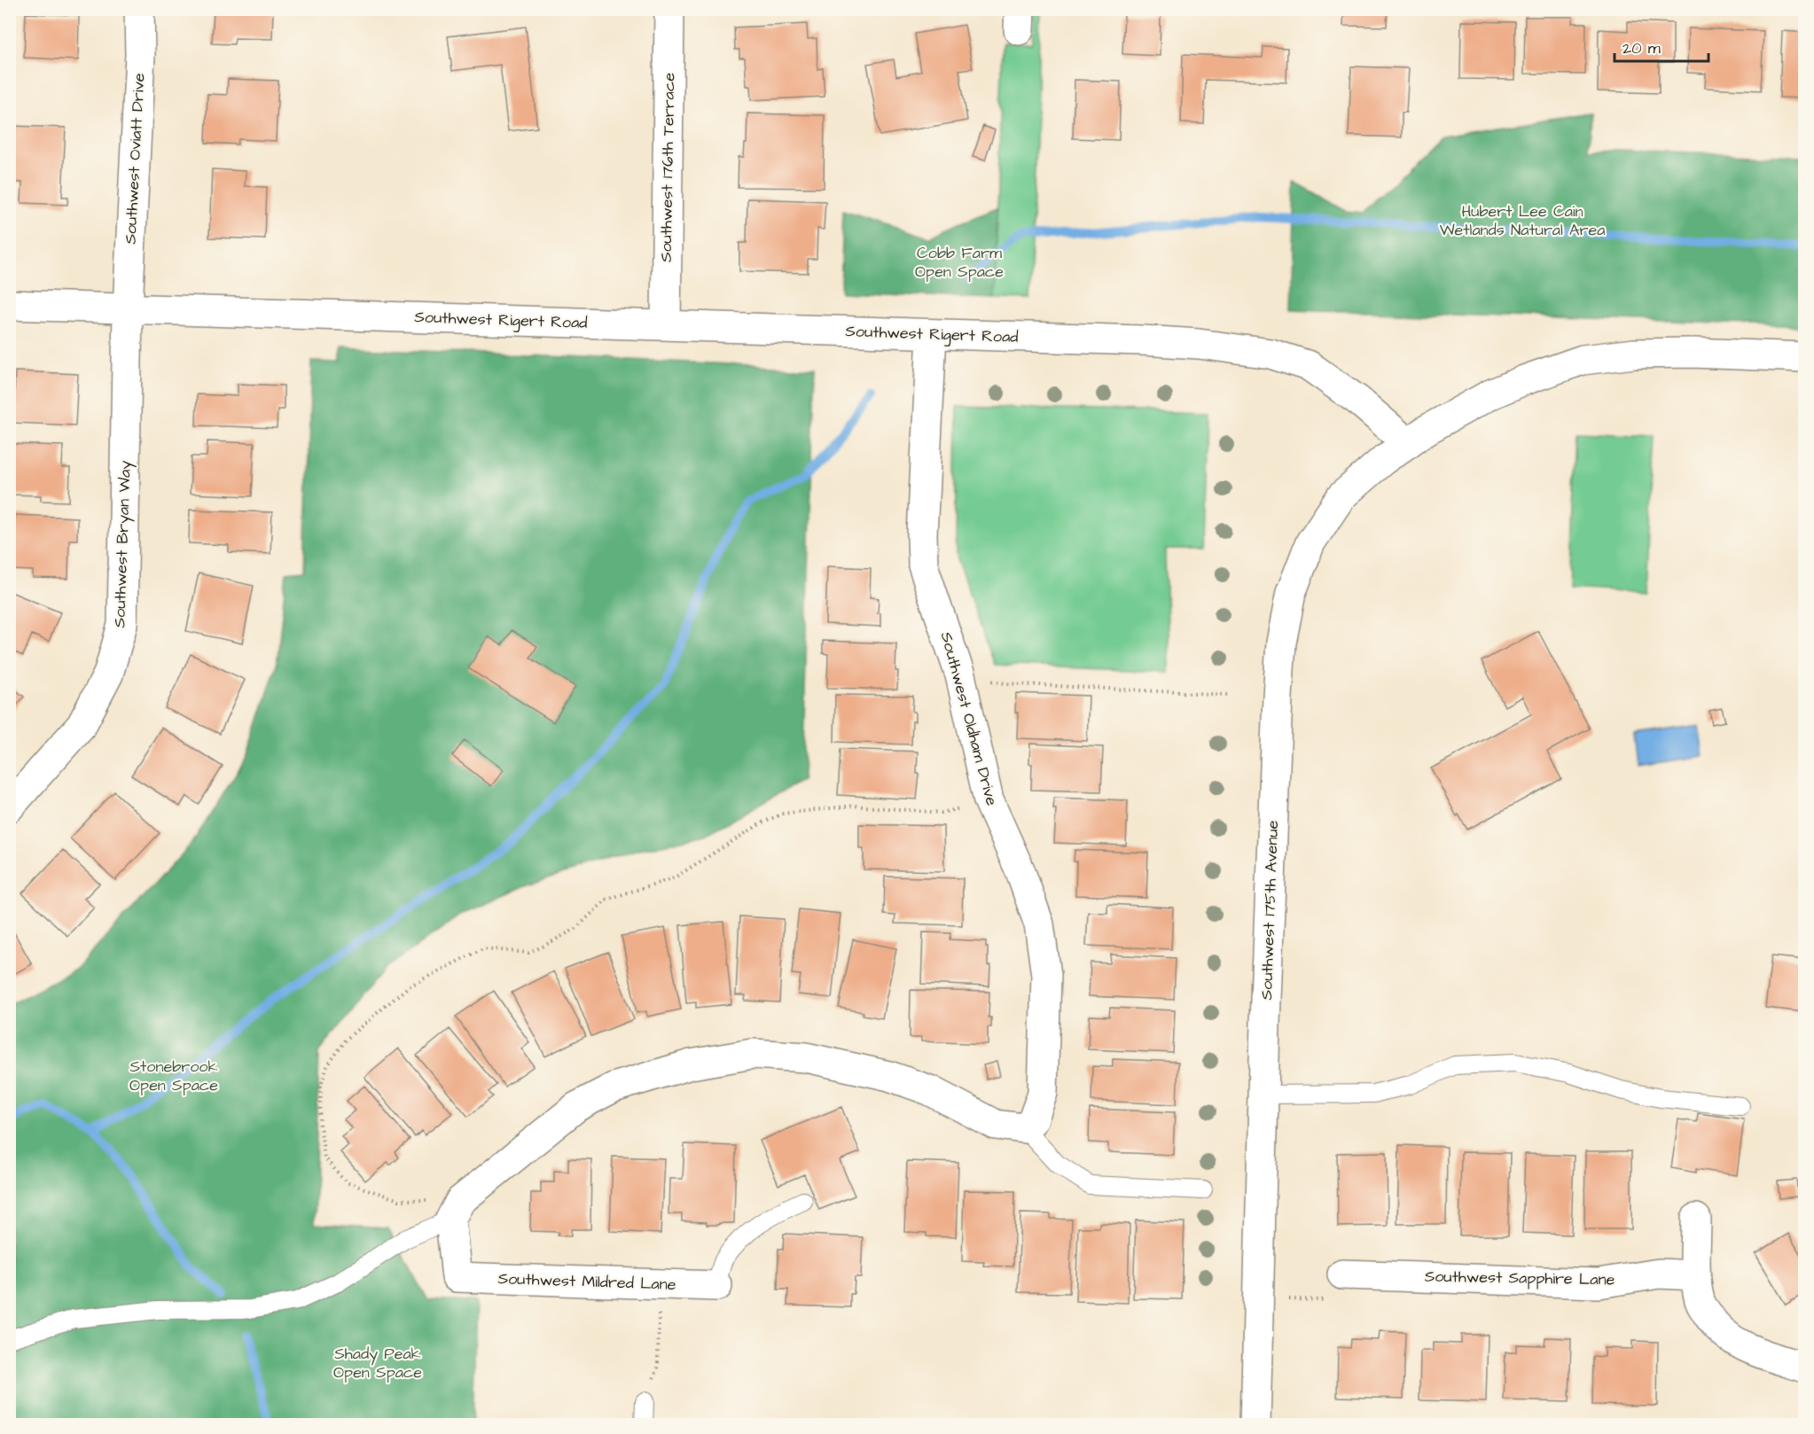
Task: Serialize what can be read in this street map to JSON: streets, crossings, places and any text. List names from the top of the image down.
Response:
{
  "streets": {
    "street": [
      "Southwest Oviatt Drive",
      "Southwest 176th Terrace",
      "Southwest Rigert Road",
      "Southwest Bryan Way",
      "Southwest Oldham Drive",
      "Southwest 175th Avenue",
      "Southwest Sapphire Lane",
      "Southwest Mildred Lane"
    ]
  },
  "crossings": [
    ["Southwest Oviatt Drive", "Southwest Rigert Road"],
    ["Southwest Oviatt Drive", "Southwest Bryan Way"],
    ["Southwest 176th Terrace", "Southwest Rigert Road"],
    ["Southwest Rigert Road", "Southwest Bryan Way"],
    ["Southwest Rigert Road", "Southwest Oldham Drive"],
    ["Southwest Rigert Road", "Southwest 175th Avenue"]
  ],
  "parks": [
    "Hubert Lee Cain Wetlands Natural Area",
    "Cobb Farm Open Space",
    "Stonebrook Open Space",
    "Shady Peak Open Space"
  ],
  "scale_bar": "20 m"
}
